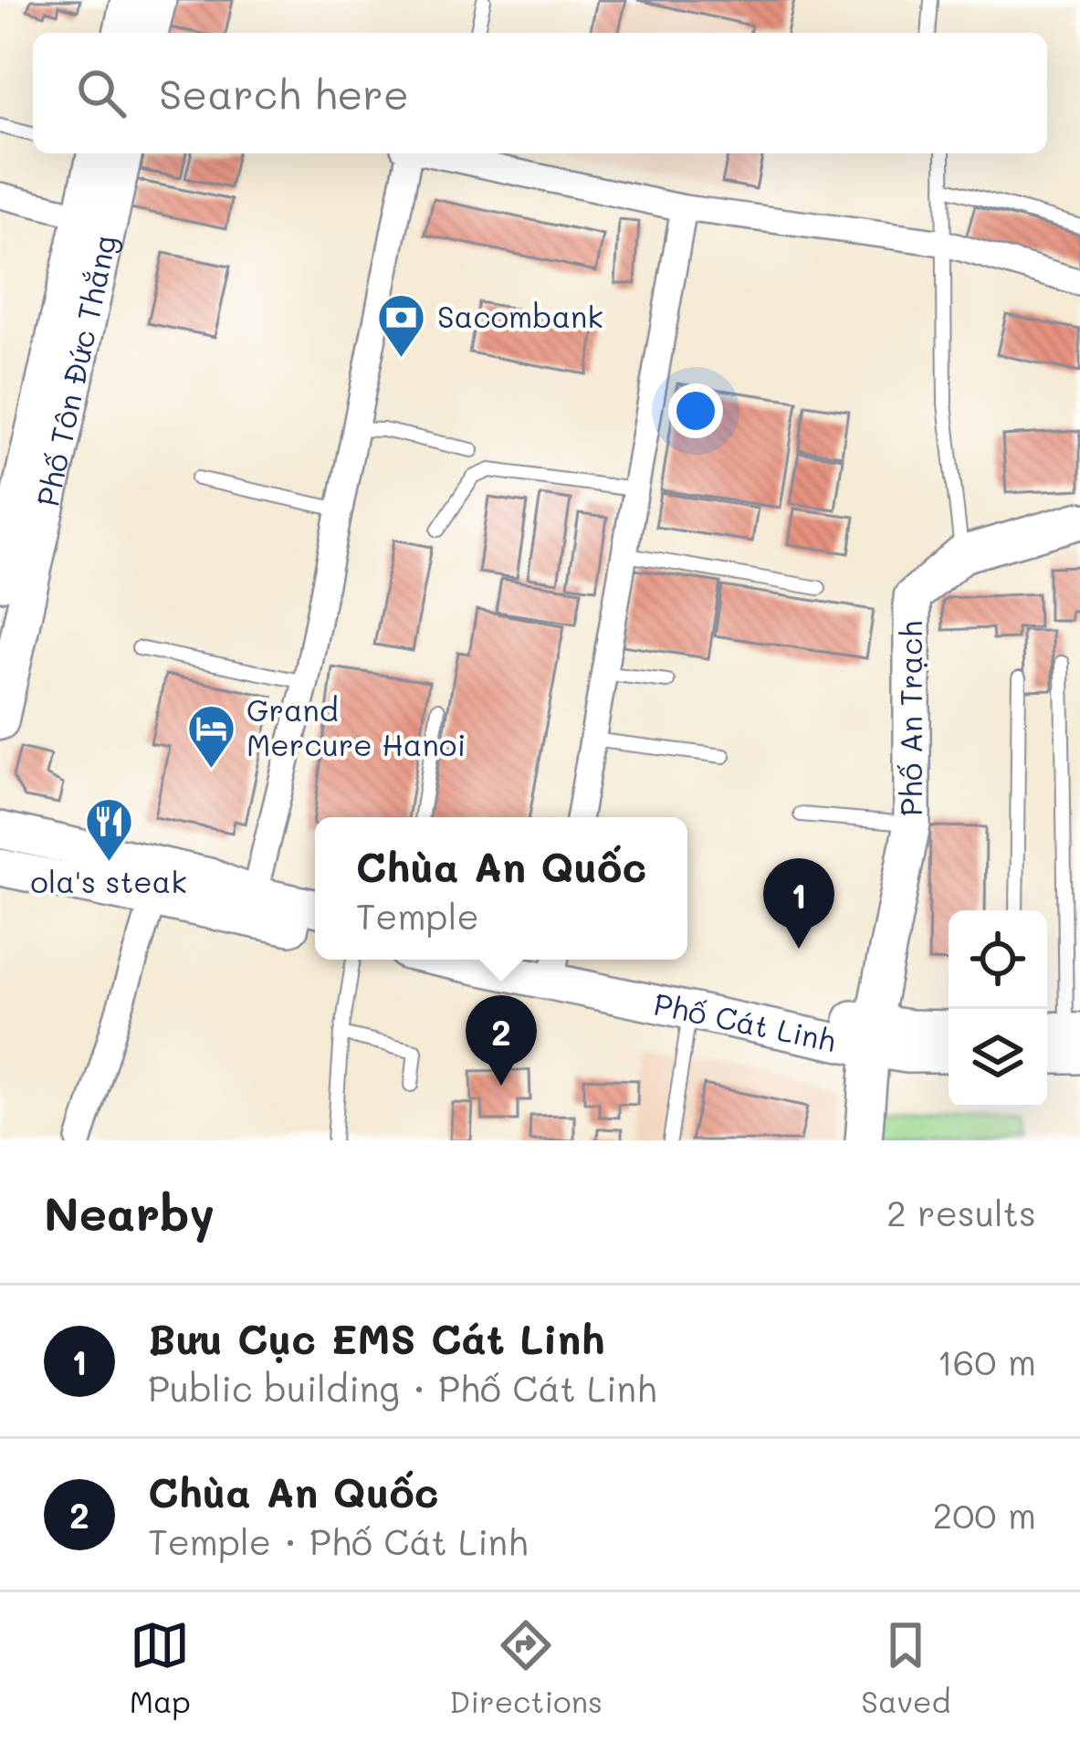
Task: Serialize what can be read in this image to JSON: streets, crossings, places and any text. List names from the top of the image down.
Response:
{
  "streets": {
    "street": ["Phố Tôn Đức Thắng", "Phố An Trạch", "Phố Cát Linh"]
  },
  "crossings": [
    ["Phố An Trạch", "Phố Cát Linh"]
  ],
  "places": {
    "bank": ["Sacombank"],
    "hotel": ["Grand Mercure Hanoi"],
    "restaurant": ["ola's steak"]
  },
  "page": {
    "search": "Search here",
    "popup": ["Chùa An Quốc", "Temple"],
    "pins": ["1", "2"],
    "heading": ["Nearby", "2 results"],
    "list": [
      {
        "mark": "1",
        "name": "Bưu Cục EMS Cát Linh",
        "note": "Public building · Phố Cát Linh",
        "value": "160 m"
      },
      {
        "mark": "2",
        "name": "Chùa An Quốc",
        "note": "Temple · Phố Cát Linh",
        "value": "200 m"
      }
    ],
    "nav": ["Map", "Directions", "Saved"]
  }
}
